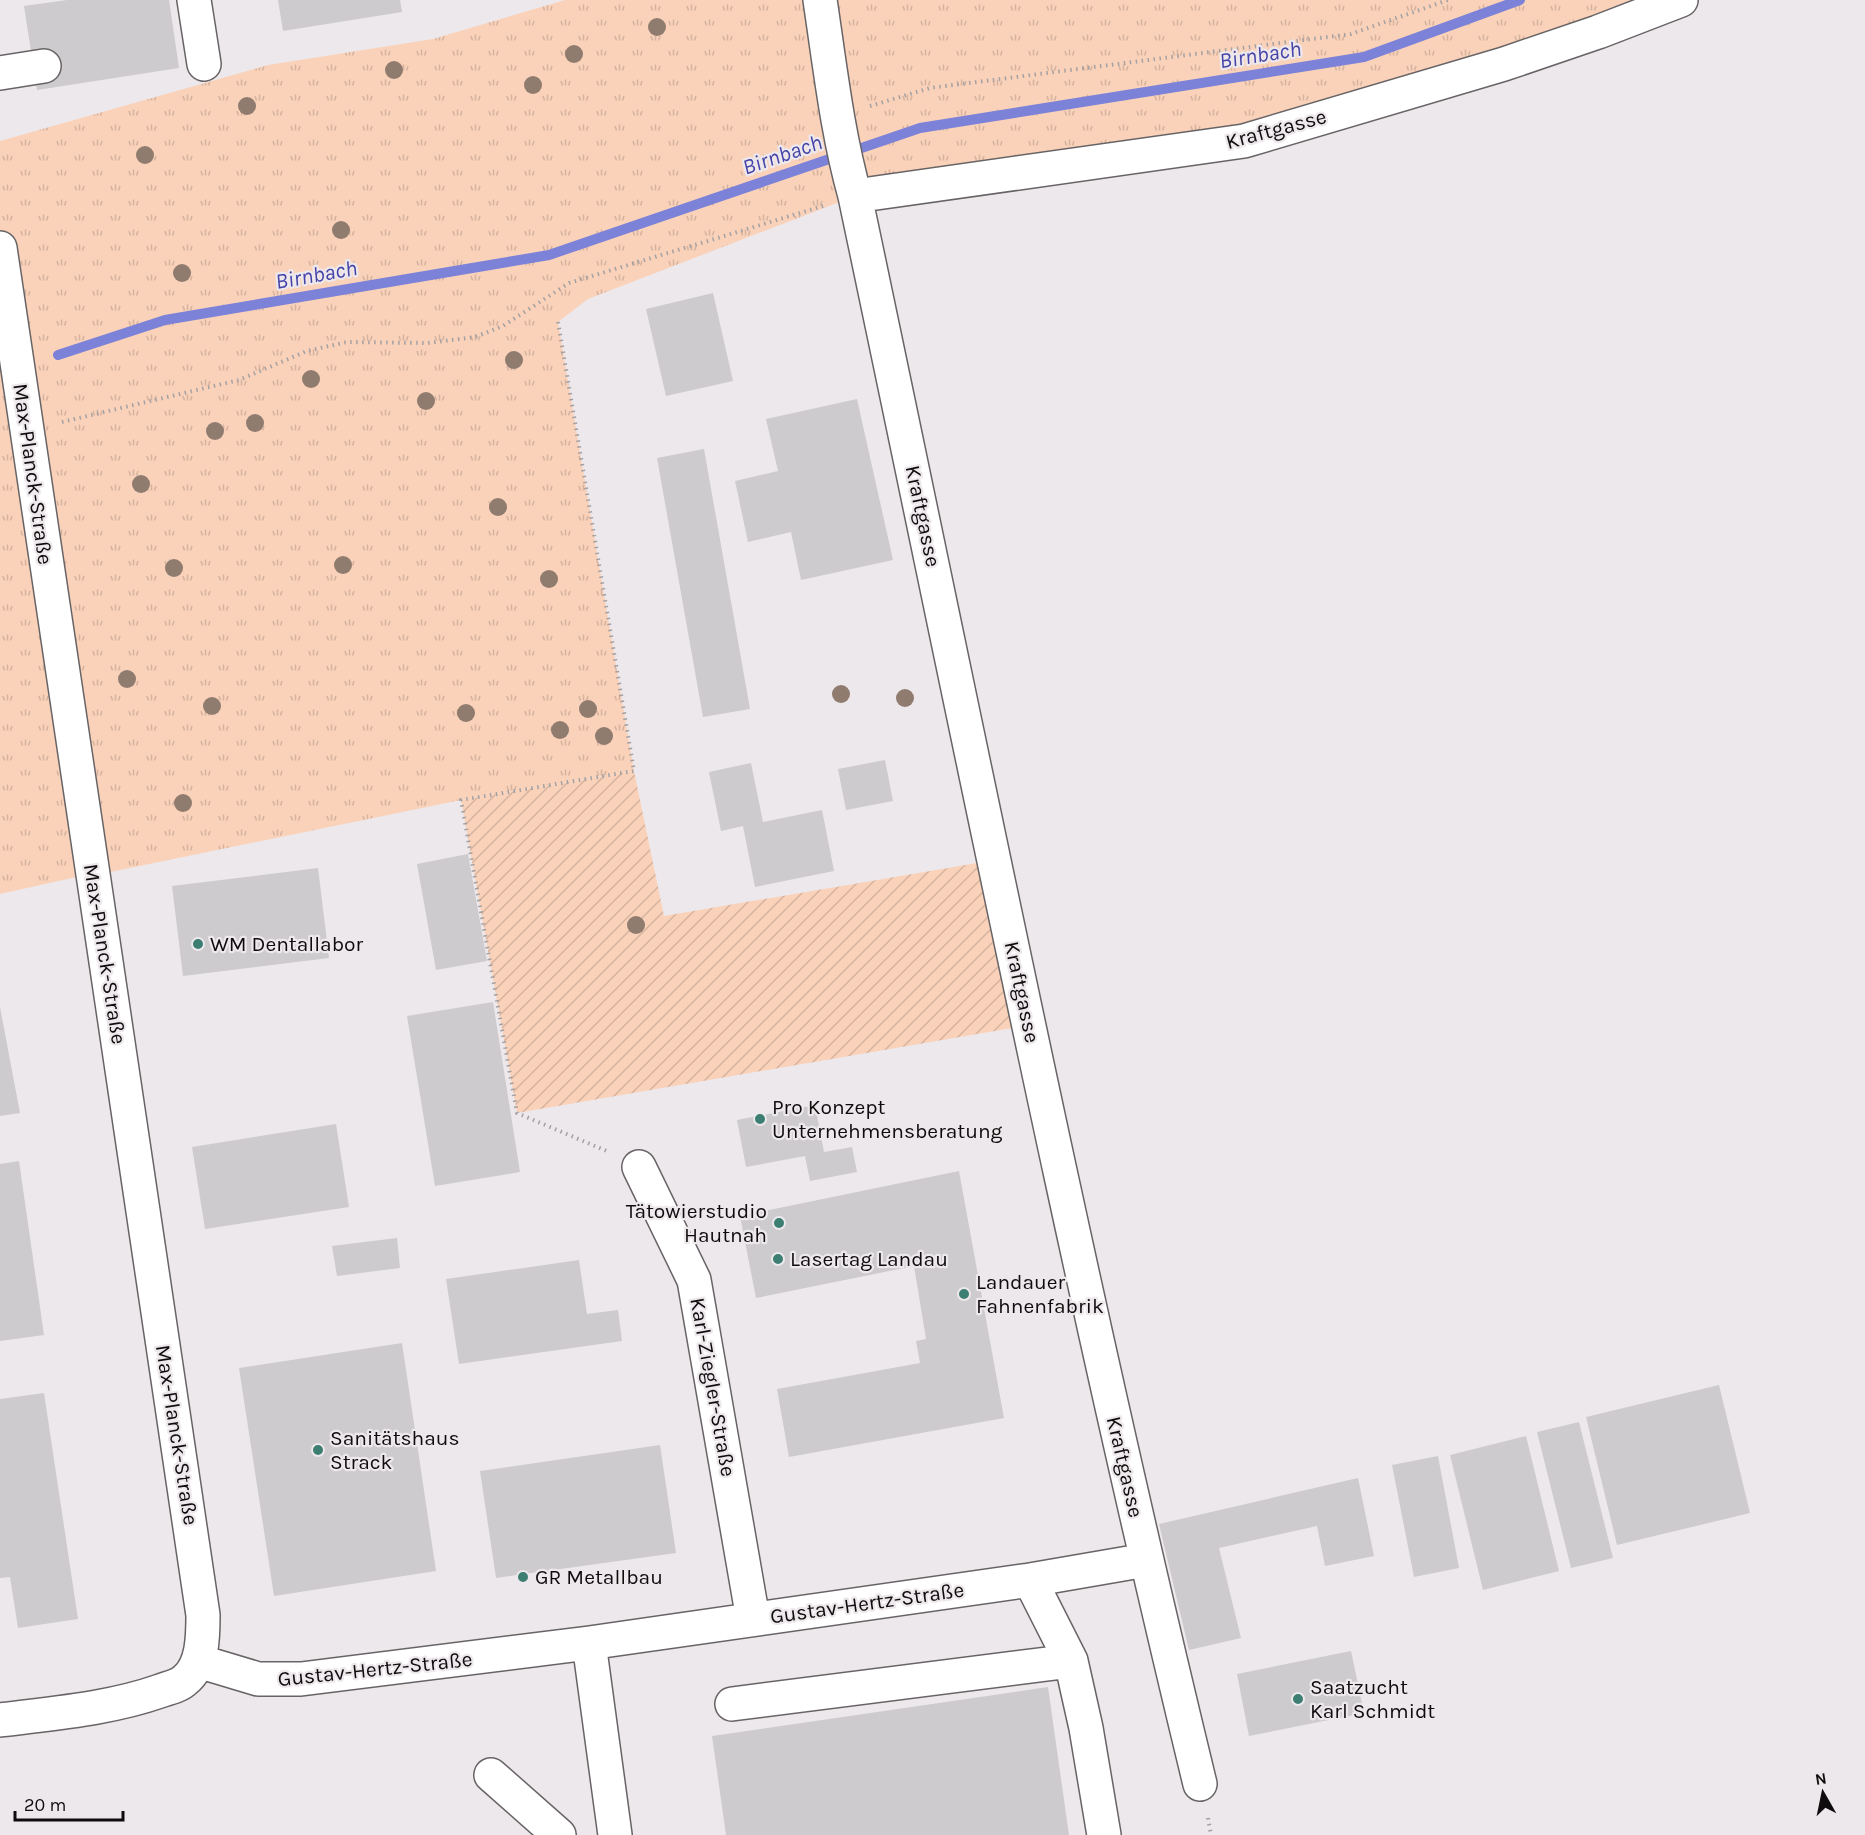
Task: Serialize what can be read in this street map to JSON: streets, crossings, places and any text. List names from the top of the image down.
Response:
{
  "streets": {
    "street": [
      "Kraftgasse",
      "Max-Planck-Straße",
      "Karl-Ziegler-Straße",
      "Gustav-Hertz-Straße"
    ]
  },
  "crossings": [
    ["Kraftgasse", "Gustav-Hertz-Straße"],
    ["Max-Planck-Straße", "Gustav-Hertz-Straße"],
    ["Karl-Ziegler-Straße", "Gustav-Hertz-Straße"]
  ],
  "water": ["Birnbach"],
  "places": [
    "WM Dentallabor",
    "Pro Konzept Unternehmensberatung",
    "Tätowierstudio Hautnah",
    "Lasertag Landau",
    "Landauer Fahnenfabrik",
    "Sanitätshaus Strack",
    "GR Metallbau",
    "Saatzucht Karl Schmidt"
  ],
  "scale_bar": "20 m",
  "north": "top"
}
